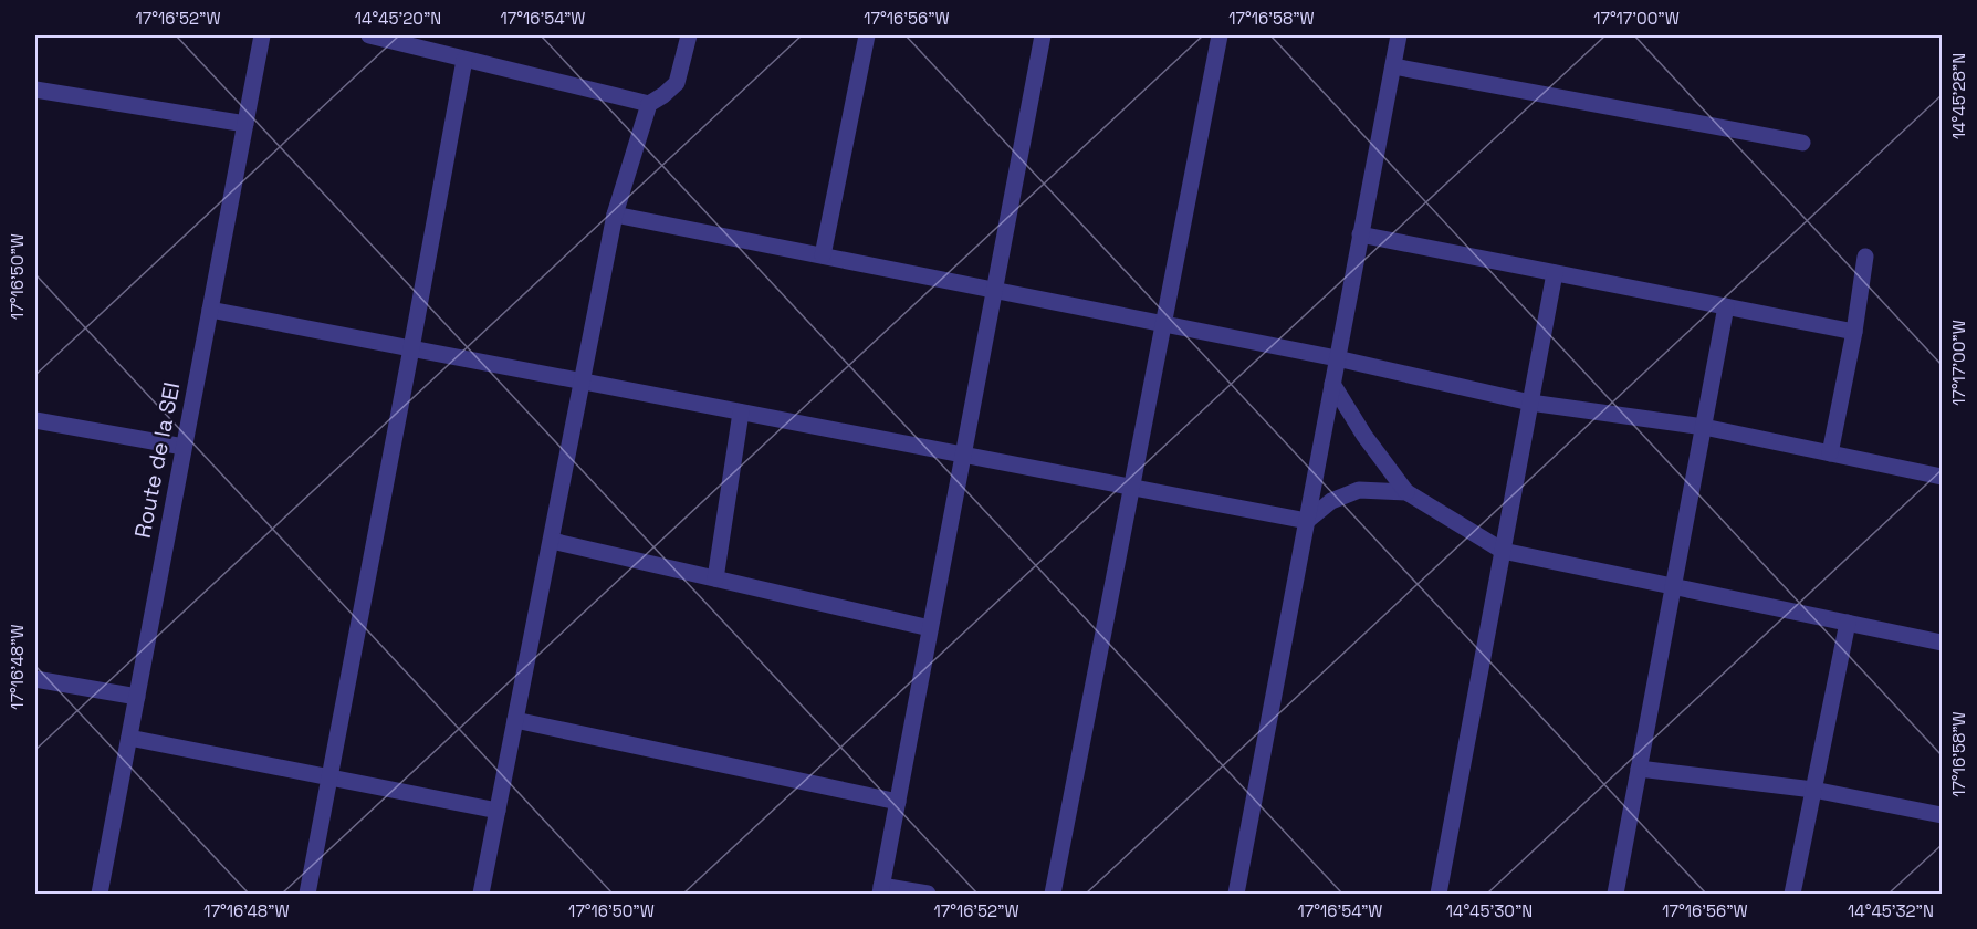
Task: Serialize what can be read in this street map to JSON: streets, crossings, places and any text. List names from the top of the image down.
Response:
{
  "streets": {
    "street": ["Route de la SEI"]
  },
  "coordinates": [
    "17°16'52\"W",
    "14°45'20\"N",
    "17°16'54\"W",
    "17°16'56\"W",
    "17°16'58\"W",
    "17°17'00\"W",
    "14°45'28\"N",
    "17°16'50\"W",
    "17°16'48\"W",
    "14°45'30\"N",
    "14°45'32\"N"
  ]
}
